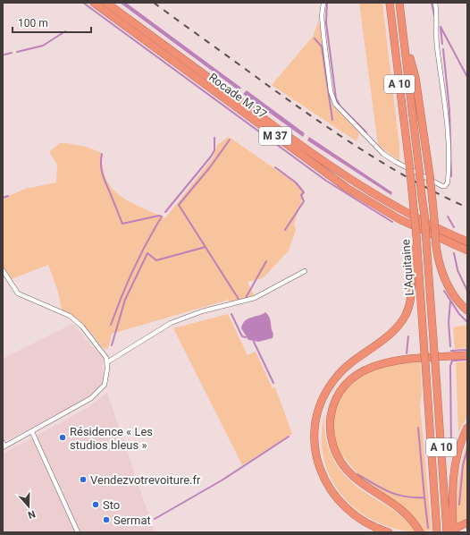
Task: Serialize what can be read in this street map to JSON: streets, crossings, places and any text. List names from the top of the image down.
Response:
{
  "streets": {
    "highway": [
      "A 10",
      "Rocade M 37",
      "M 37",
      "L'Aquitaine"
    ]
  },
  "places": [
    "Résidence « Les studios bleus »",
    "Vendezvotrevoiture.fr",
    "Sto",
    "Sermat"
  ],
  "scale_bar": "100 m",
  "north": "bottom"
}
